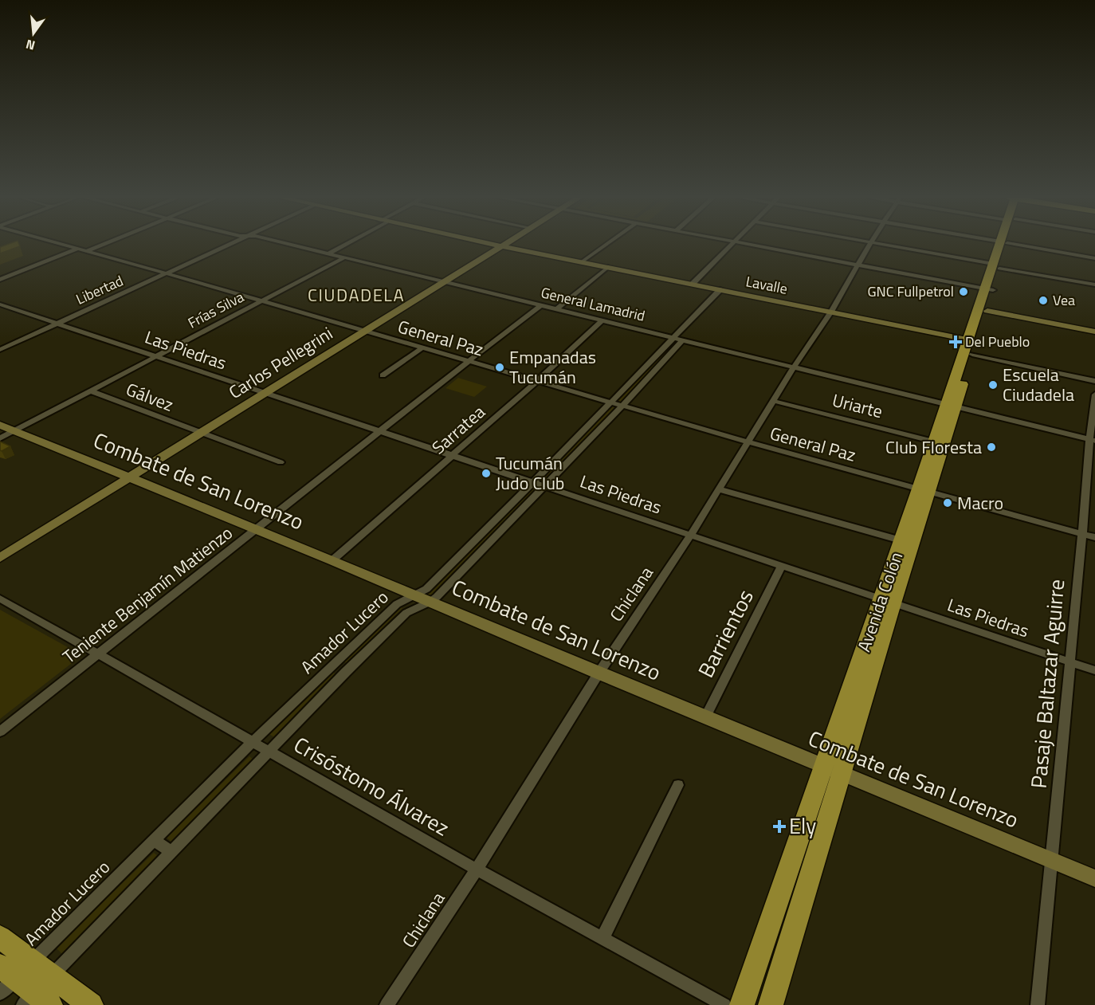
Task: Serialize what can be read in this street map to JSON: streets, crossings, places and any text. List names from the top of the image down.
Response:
{
  "streets": {
    "main road": ["Avenida Colón"],
    "street": [
      "Lavalle",
      "Libertad",
      "General Lamadrid",
      "Frías Silva",
      "General Paz",
      "Las Piedras",
      "Carlos Pellegrini",
      "Gálvez",
      "Uriarte",
      "Sarratea",
      "Combate de San Lorenzo",
      "Chiclana",
      "Teniente Benjamín Matienzo",
      "Amador Lucero",
      "Barrientos",
      "Pasaje Baltazar Aguirre",
      "Crisóstomo Álvarez"
    ]
  },
  "crossings": [
    ["Lavalle", "Carlos Pellegrini"],
    ["Lavalle", "Chiclana"],
    ["Lavalle", "Avenida Colón"],
    ["Lavalle", "Amador Lucero"],
    ["Libertad", "General Paz"],
    ["Libertad", "Las Piedras"],
    ["General Lamadrid", "Frías Silva"],
    ["General Lamadrid", "Carlos Pellegrini"],
    ["General Lamadrid", "Sarratea"],
    ["General Lamadrid", "Chiclana"],
    ["General Lamadrid", "Teniente Benjamín Matienzo"],
    ["General Lamadrid", "Avenida Colón"],
    ["General Lamadrid", "Amador Lucero"],
    ["General Lamadrid", "Pasaje Baltazar Aguirre"],
    ["Frías Silva", "General Paz"],
    ["Frías Silva", "Las Piedras"],
    ["Frías Silva", "Gálvez"],
    ["Frías Silva", "Combate de San Lorenzo"],
    ["General Paz", "Carlos Pellegrini"],
    ["General Paz", "Sarratea"],
    ["General Paz", "Chiclana"],
    ["General Paz", "Teniente Benjamín Matienzo"],
    ["General Paz", "Avenida Colón"],
    ["General Paz", "Amador Lucero"],
    ["General Paz", "Pasaje Baltazar Aguirre"],
    ["Las Piedras", "Carlos Pellegrini"],
    ["Las Piedras", "Sarratea"],
    ["Las Piedras", "Chiclana"],
    ["Las Piedras", "Teniente Benjamín Matienzo"],
    ["Las Piedras", "Avenida Colón"],
    ["Las Piedras", "Amador Lucero"],
    ["Las Piedras", "Barrientos"],
    ["Las Piedras", "Pasaje Baltazar Aguirre"],
    ["Carlos Pellegrini", "Gálvez"],
    ["Carlos Pellegrini", "Combate de San Lorenzo"],
    ["Uriarte", "Chiclana"],
    ["Uriarte", "Avenida Colón"],
    ["Sarratea", "Combate de San Lorenzo"],
    ["Combate de San Lorenzo", "Chiclana"],
    ["Combate de San Lorenzo", "Teniente Benjamín Matienzo"],
    ["Combate de San Lorenzo", "Avenida Colón"],
    ["Combate de San Lorenzo", "Amador Lucero"],
    ["Combate de San Lorenzo", "Barrientos"],
    ["Combate de San Lorenzo", "Pasaje Baltazar Aguirre"],
    ["Chiclana", "Crisóstomo Álvarez"],
    ["Teniente Benjamín Matienzo", "Crisóstomo Álvarez"],
    ["Amador Lucero", "Crisóstomo Álvarez"]
  ],
  "districts": ["CIUDADELA"],
  "places": {
    "other": [
      "GNC Fullpetrol",
      "Vea",
      "Empanadas Tucumán",
      "Escuela Ciudadela",
      "Club Floresta",
      "Tucumán Judo Club",
      "Macro"
    ],
    "health": ["Del Pueblo", "Ely"]
  },
  "north": "bottom"
}
